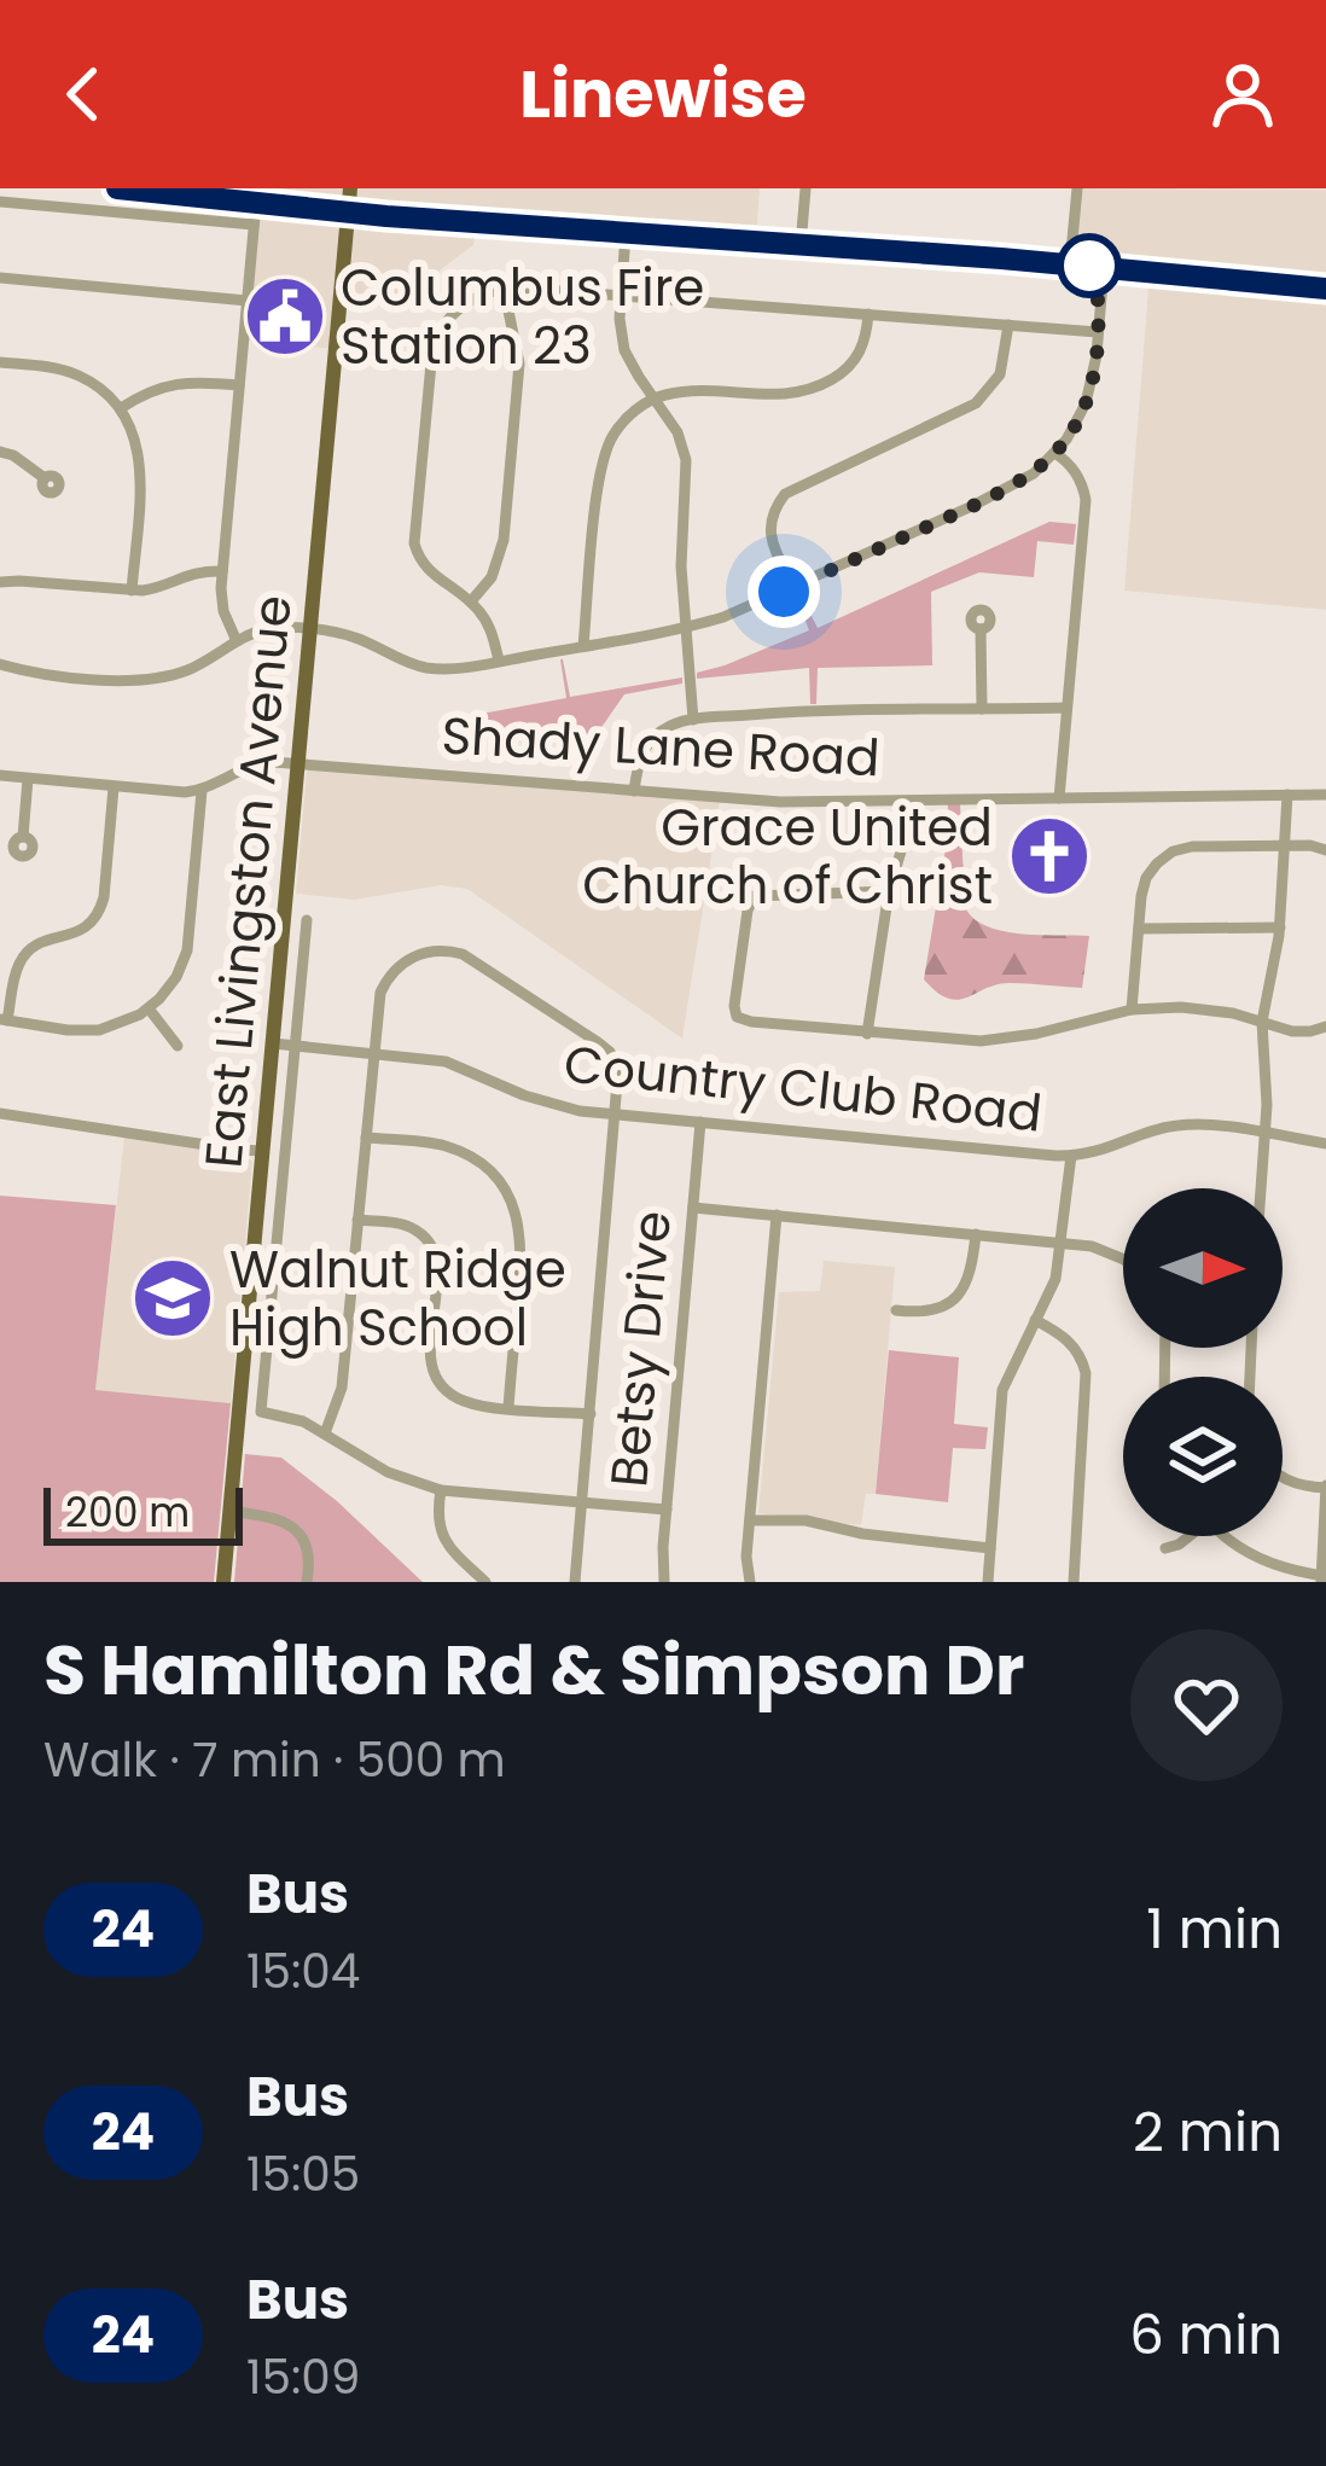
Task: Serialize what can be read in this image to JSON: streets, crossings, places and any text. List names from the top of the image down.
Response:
{
  "streets": {
    "main road": ["East Livingston Avenue"],
    "street": ["Shady Lane Road", "Country Club Road", "Betsy Drive"]
  },
  "crossings": [
    ["Shady Lane Road", "East Livingston Avenue"],
    ["East Livingston Avenue", "Country Club Road"],
    ["Country Club Road", "Betsy Drive"]
  ],
  "places": {
    "public building": ["Columbus Fire Station 23"],
    "church": ["Grace United Church of Christ"],
    "school or university": ["Walnut Ridge High School"]
  },
  "lines": ["bus line 24"],
  "scale_bar": "200 m",
  "north": "right",
  "page": {
    "header": "Linewise",
    "scale": "200 m",
    "heading": ["S Hamilton Rd & Simpson Dr", "Walk · 7 min · 500 m"],
    "list": [
      {
        "mark": "24",
        "name": "Bus",
        "note": "15:04",
        "value": "1 min"
      },
      {
        "mark": "24",
        "name": "Bus",
        "note": "15:05",
        "value": "2 min"
      },
      {
        "mark": "24",
        "name": "Bus",
        "note": "15:09",
        "value": "6 min"
      }
    ]
  }
}
